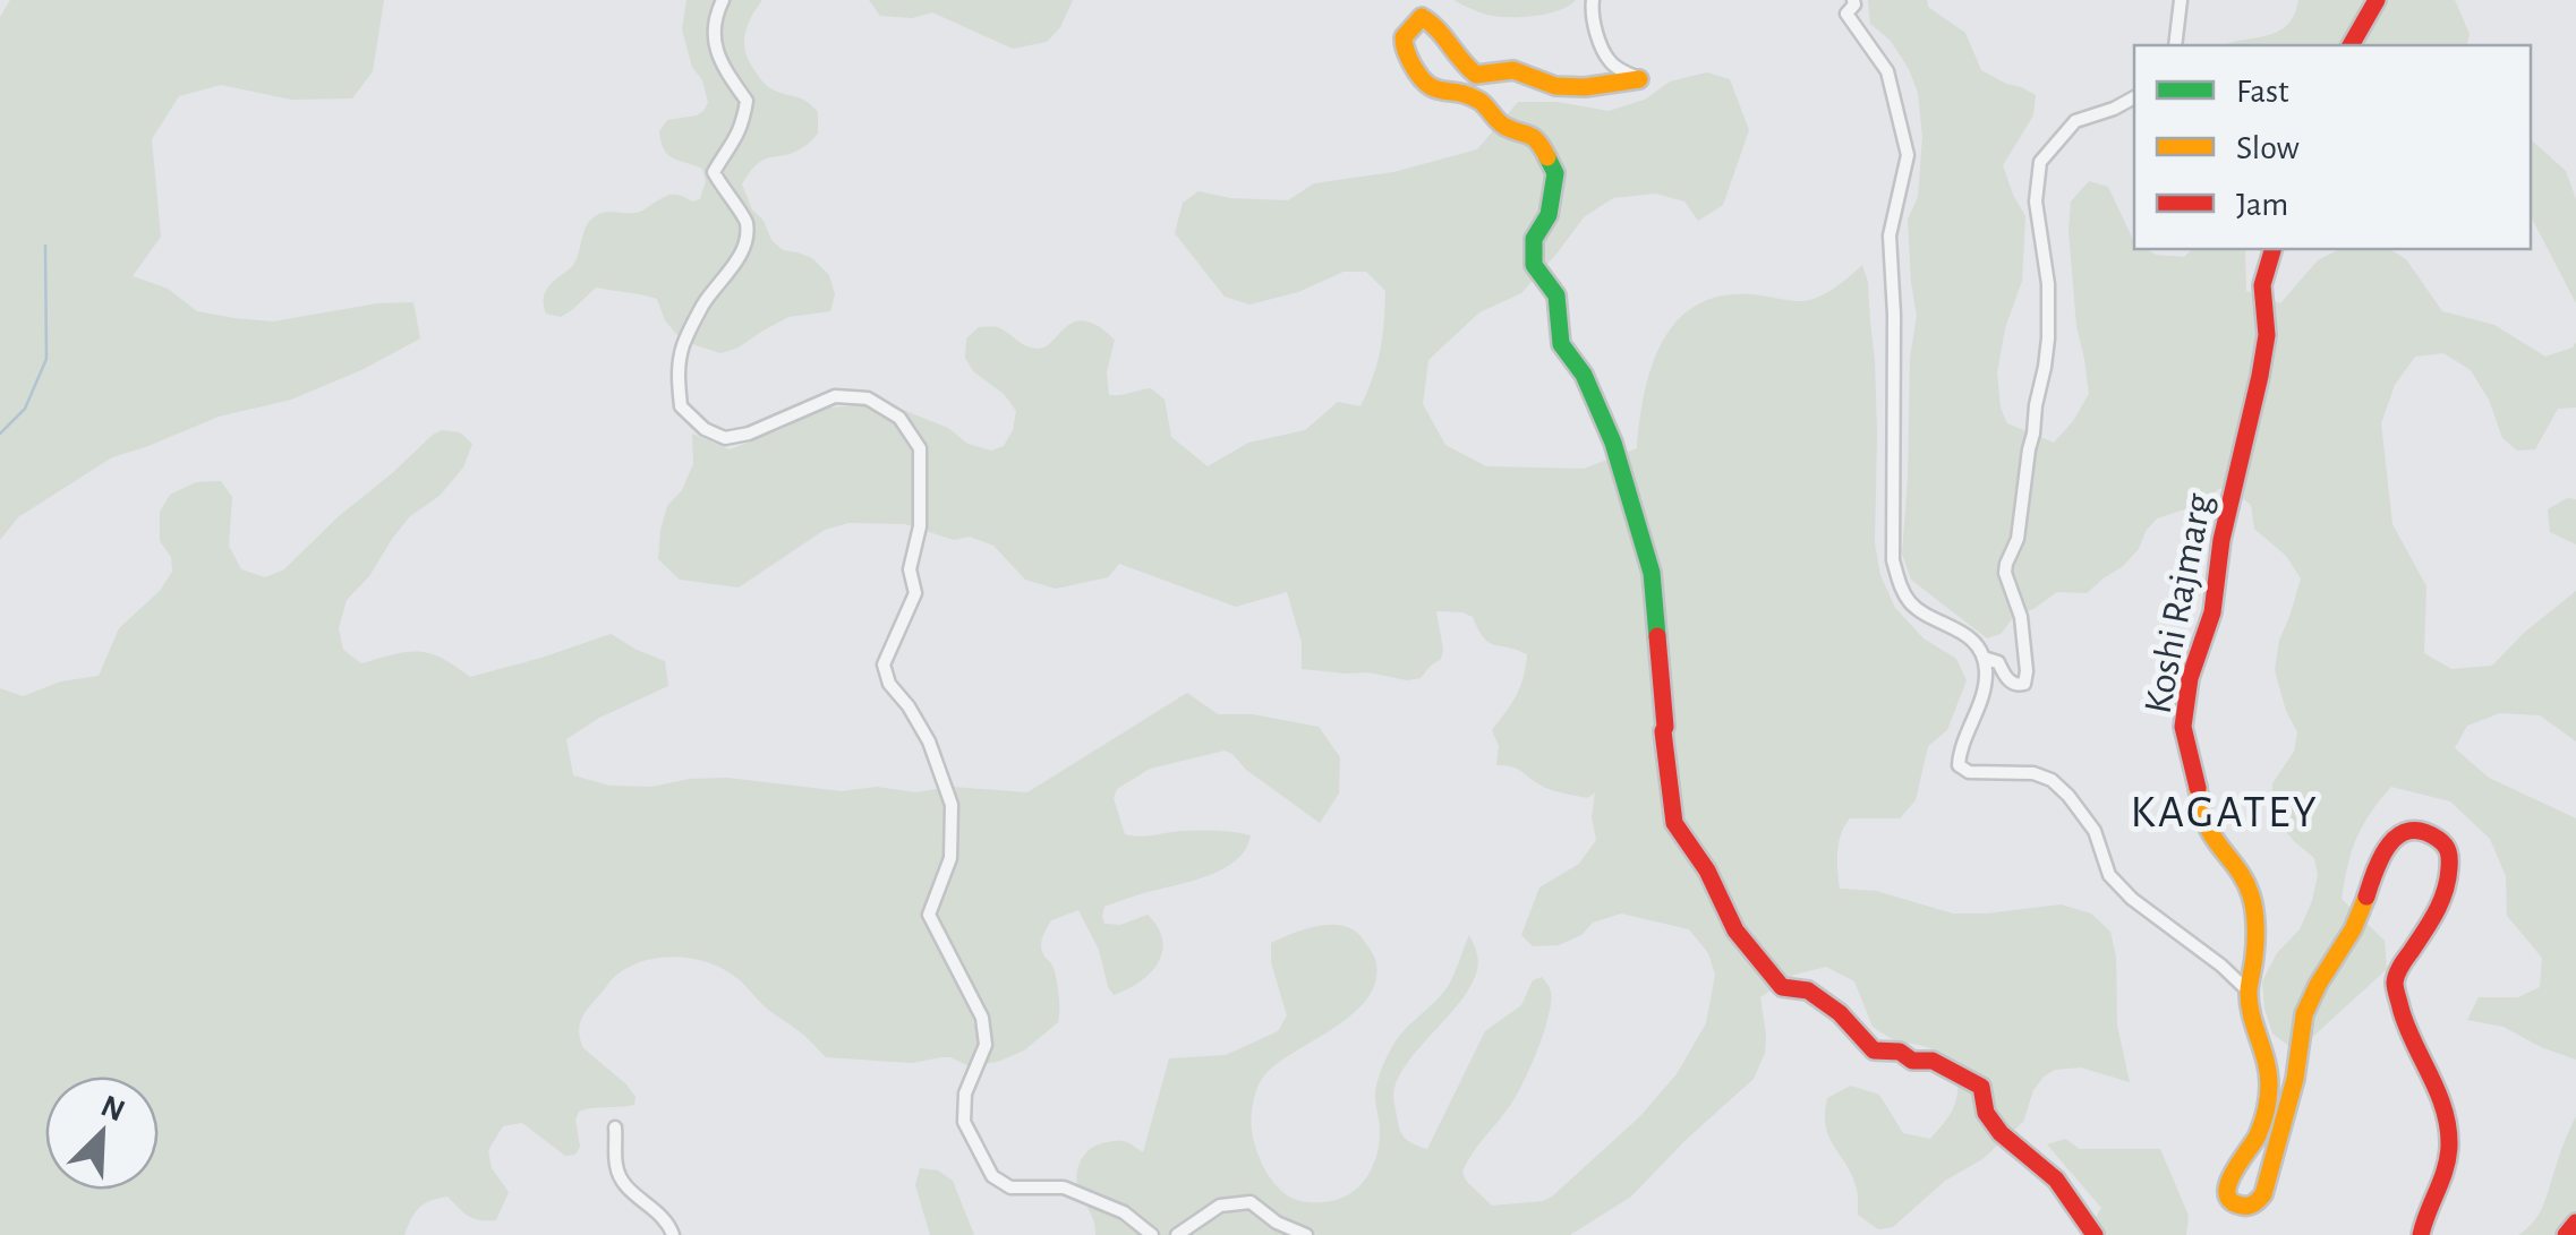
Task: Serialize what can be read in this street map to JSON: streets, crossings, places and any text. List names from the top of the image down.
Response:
{
  "streets": {
    "main road": ["Koshi Rajmarg"]
  },
  "districts": ["KAGATEY"],
  "legend": ["Fast", "Slow", "Jam"],
  "north": "top right"
}
